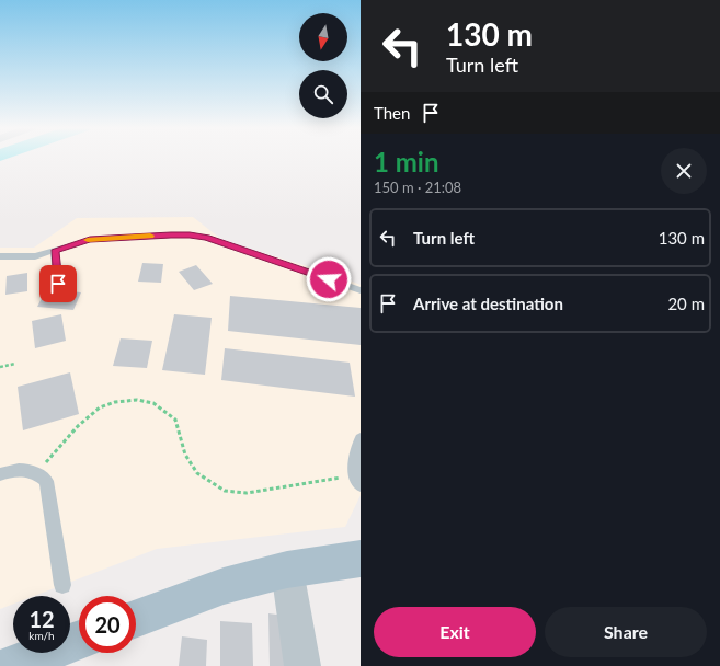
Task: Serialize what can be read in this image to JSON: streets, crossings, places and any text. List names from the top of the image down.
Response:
{
  "north": "bottom",
  "page": {
    "turn": ["130 m", "Turn left"],
    "then": "Then",
    "heading": ["1 min", "150 m · 21:08"],
    "list": [
      {
        "name": "Turn left",
        "value": "130 m"
      },
      {
        "name": "Arrive at destination",
        "value": "20 m"
      }
    ],
    "speed": "12 km/h",
    "limit": "20",
    "buttons": ["Exit", "Share"]
  }
}
